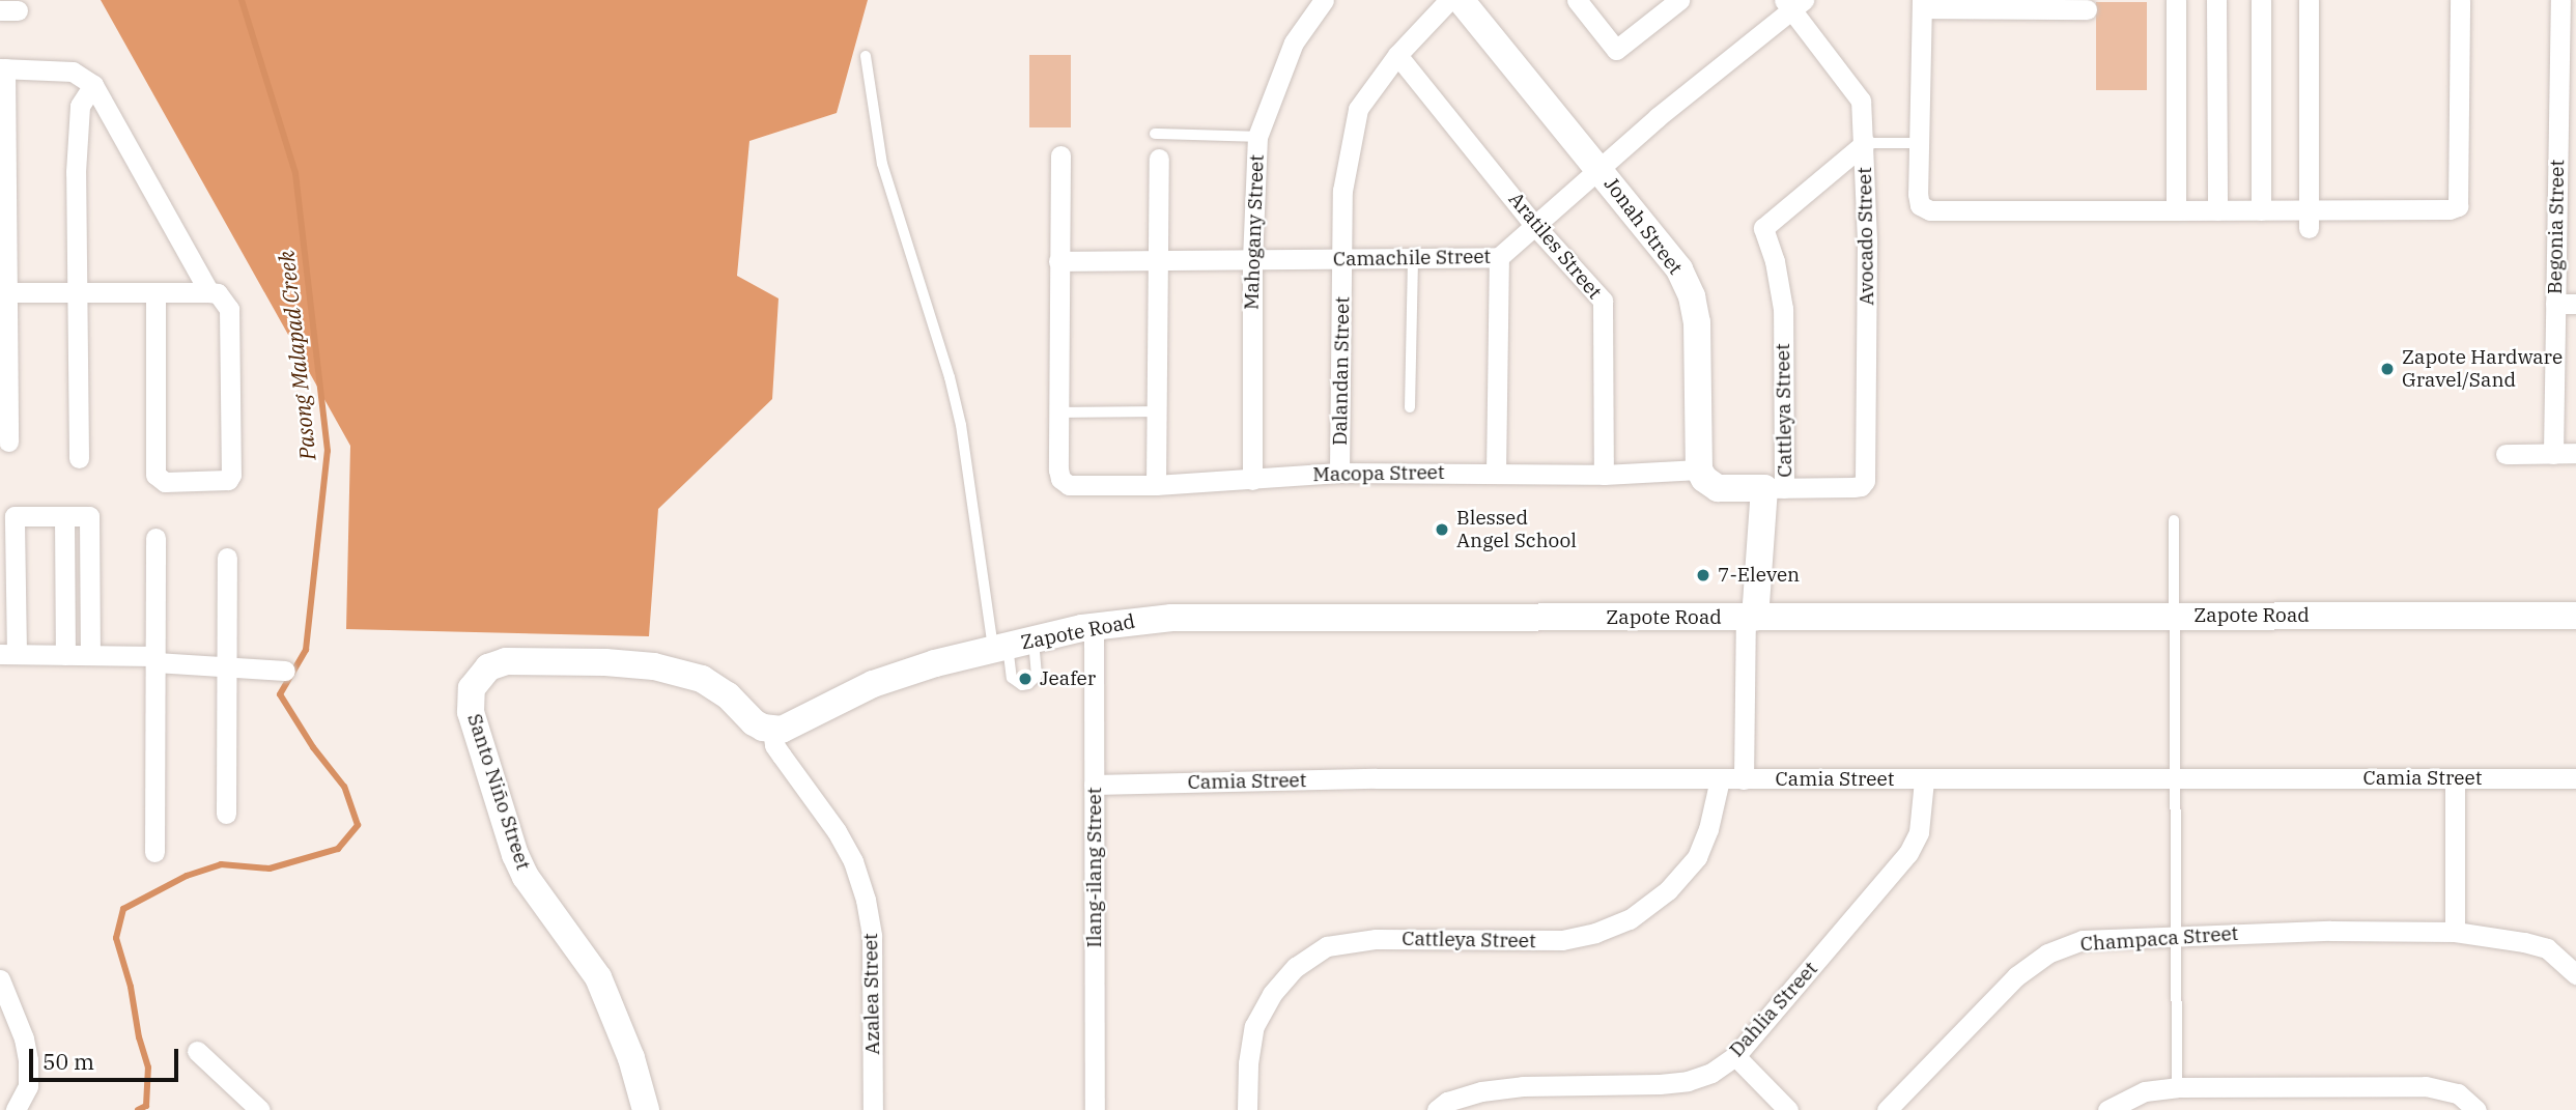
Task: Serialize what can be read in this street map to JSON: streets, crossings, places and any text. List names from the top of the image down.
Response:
{
  "streets": {
    "main road": [
      "Jonah Street",
      "Cattleya Street",
      "Zapote Road",
      "Santo Niño Street"
    ],
    "street": [
      "Begonia Street",
      "Mahogany Street",
      "Avocado Street",
      "Aratiles Street",
      "Camachile Street",
      "Dalandan Street",
      "Macopa Street",
      "Camia Street",
      "Ilang-ilang Street",
      "Champaca Street",
      "Azalea Street",
      "Dahlia Street"
    ]
  },
  "crossings": [
    ["Jonah Street", "Camachile Street"],
    ["Jonah Street", "Macopa Street"],
    ["Mahogany Street", "Camachile Street"],
    ["Mahogany Street", "Macopa Street"],
    ["Avocado Street", "Camachile Street"],
    ["Avocado Street", "Cattleya Street"],
    ["Aratiles Street", "Camachile Street"],
    ["Aratiles Street", "Dalandan Street"],
    ["Aratiles Street", "Macopa Street"],
    ["Camachile Street", "Dalandan Street"],
    ["Dalandan Street", "Macopa Street"],
    ["Cattleya Street", "Zapote Road"],
    ["Cattleya Street", "Camia Street"],
    ["Zapote Road", "Santo Niño Street"],
    ["Zapote Road", "Ilang-ilang Street"],
    ["Zapote Road", "Azalea Street"],
    ["Camia Street", "Ilang-ilang Street"],
    ["Camia Street", "Dahlia Street"],
    ["Santo Niño Street", "Azalea Street"]
  ],
  "water": ["Pasong Malapad Creek"],
  "places": [
    "Zapote Hardware Gravel/Sand",
    "Blessed Angel School",
    "7-Eleven",
    "Jeafer"
  ],
  "scale_bar": "50 m"
}
